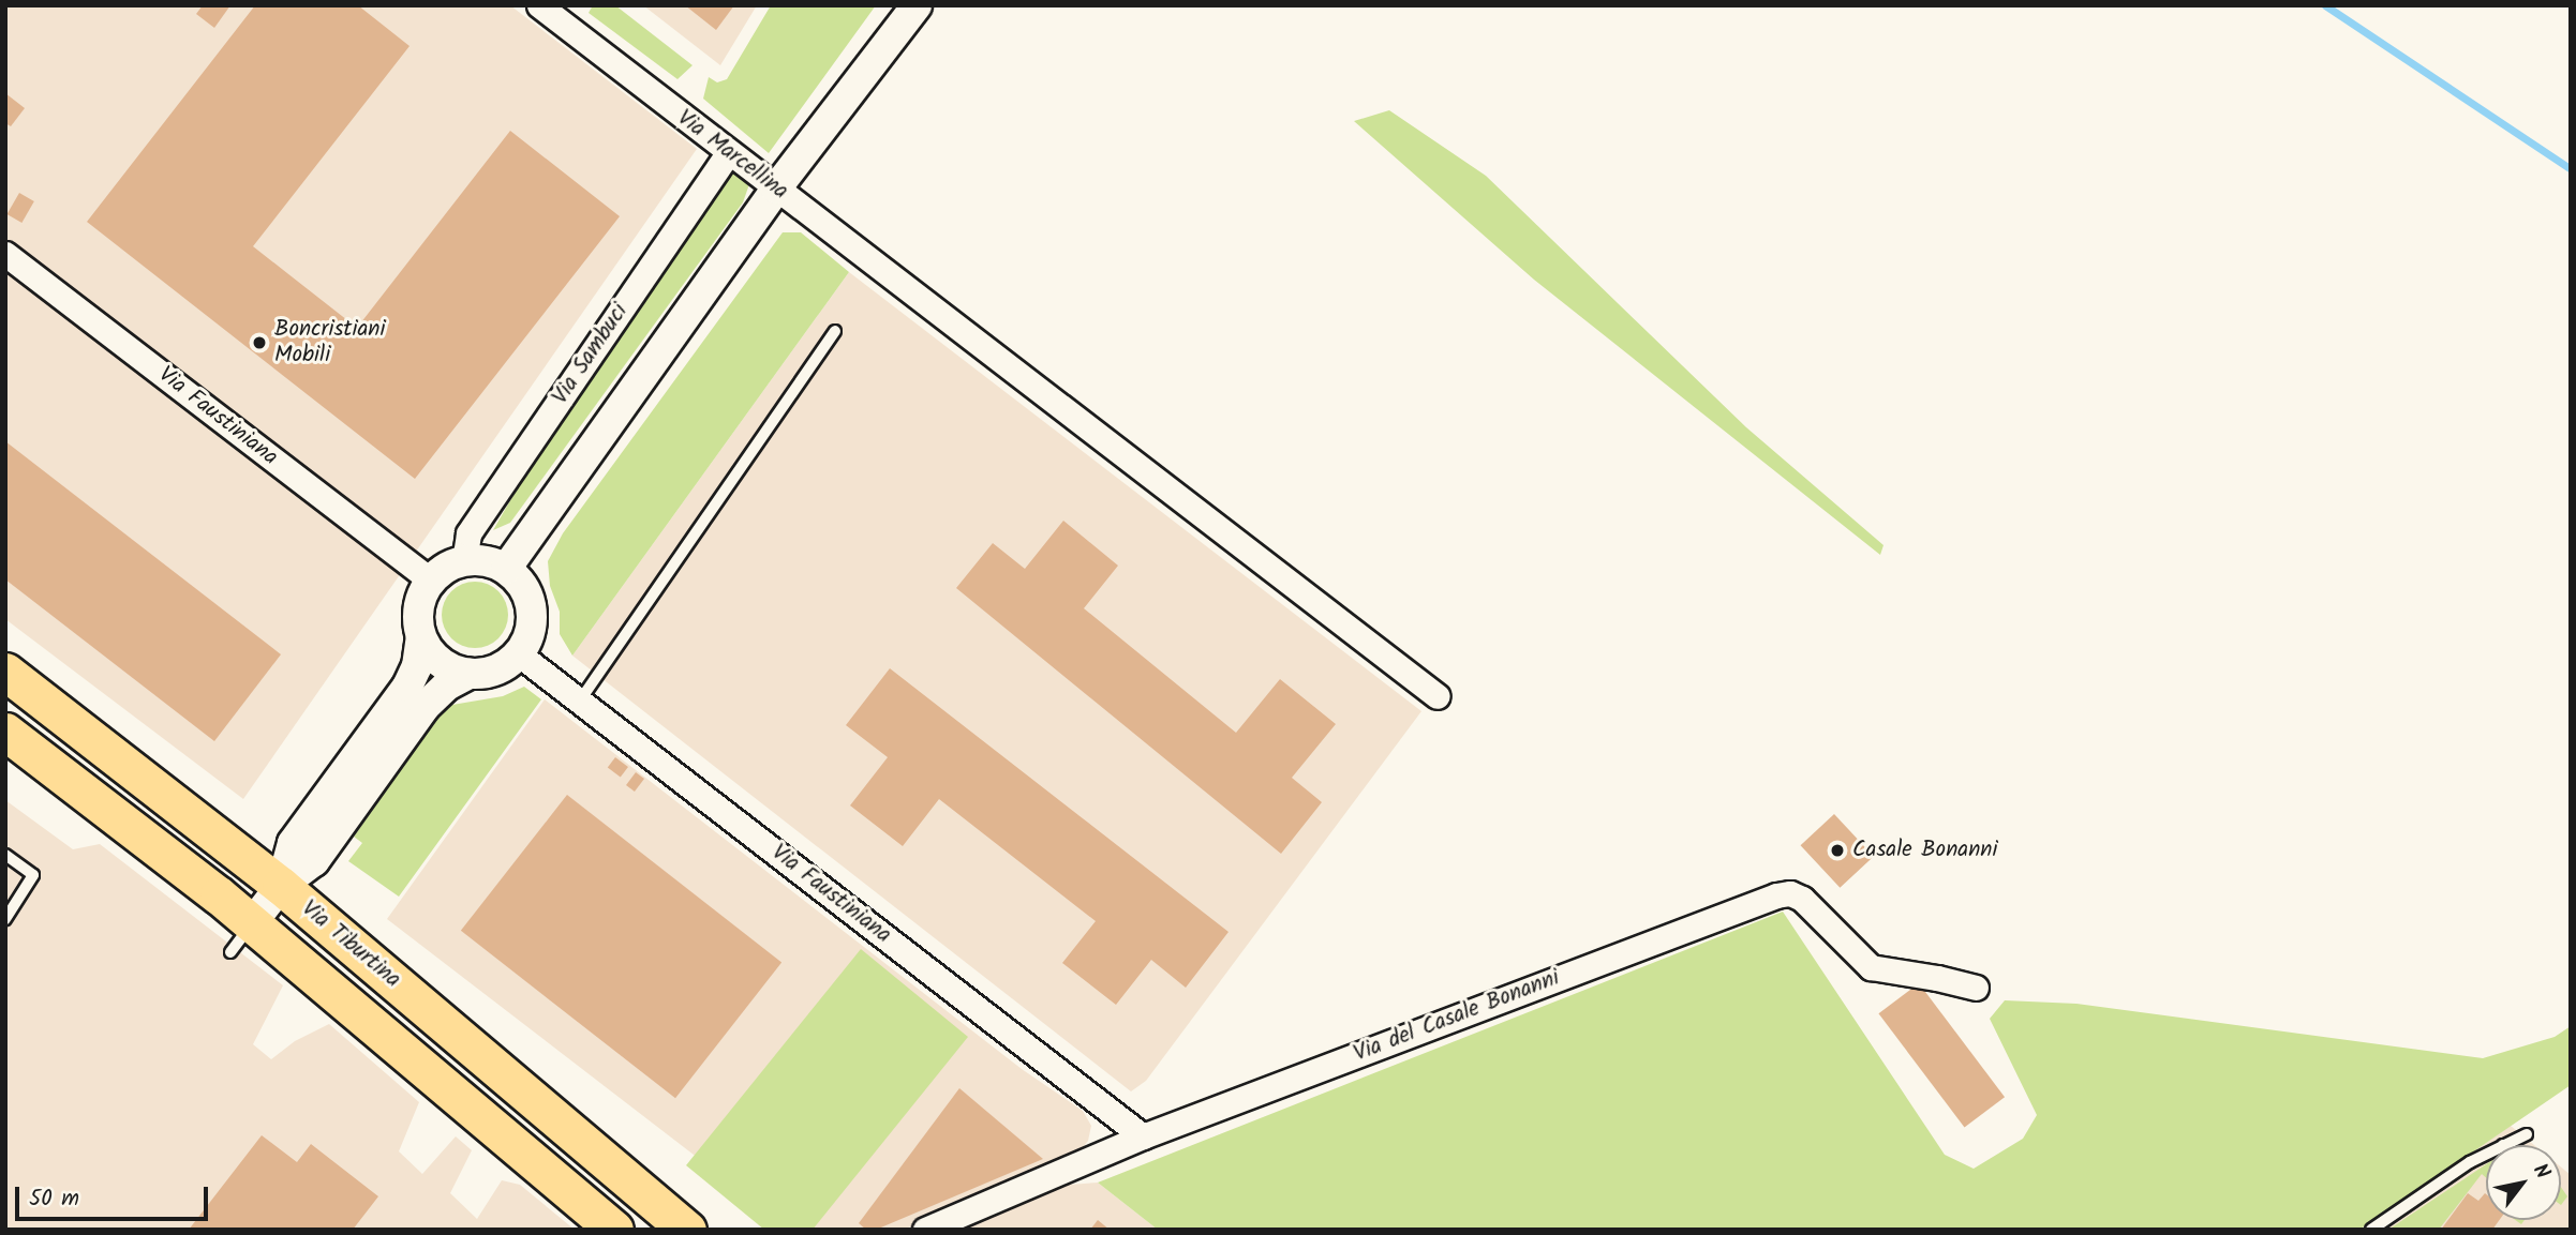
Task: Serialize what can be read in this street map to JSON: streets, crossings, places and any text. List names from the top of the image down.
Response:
{
  "streets": {
    "main road": ["Via Tiburtina"],
    "street": [
      "Via Marcellina",
      "Via Sambuci",
      "Via Faustiniana",
      "Via del Casale Bonanni"
    ]
  },
  "crossings": [
    ["Via Marcellina", "Via Sambuci"],
    ["Via Sambuci", "Via Faustiniana"],
    ["Via Faustiniana", "Via del Casale Bonanni"]
  ],
  "places": ["Boncristiani Mobili", "Casale Bonanni"],
  "scale_bar": "50 m",
  "north": "top right"
}
